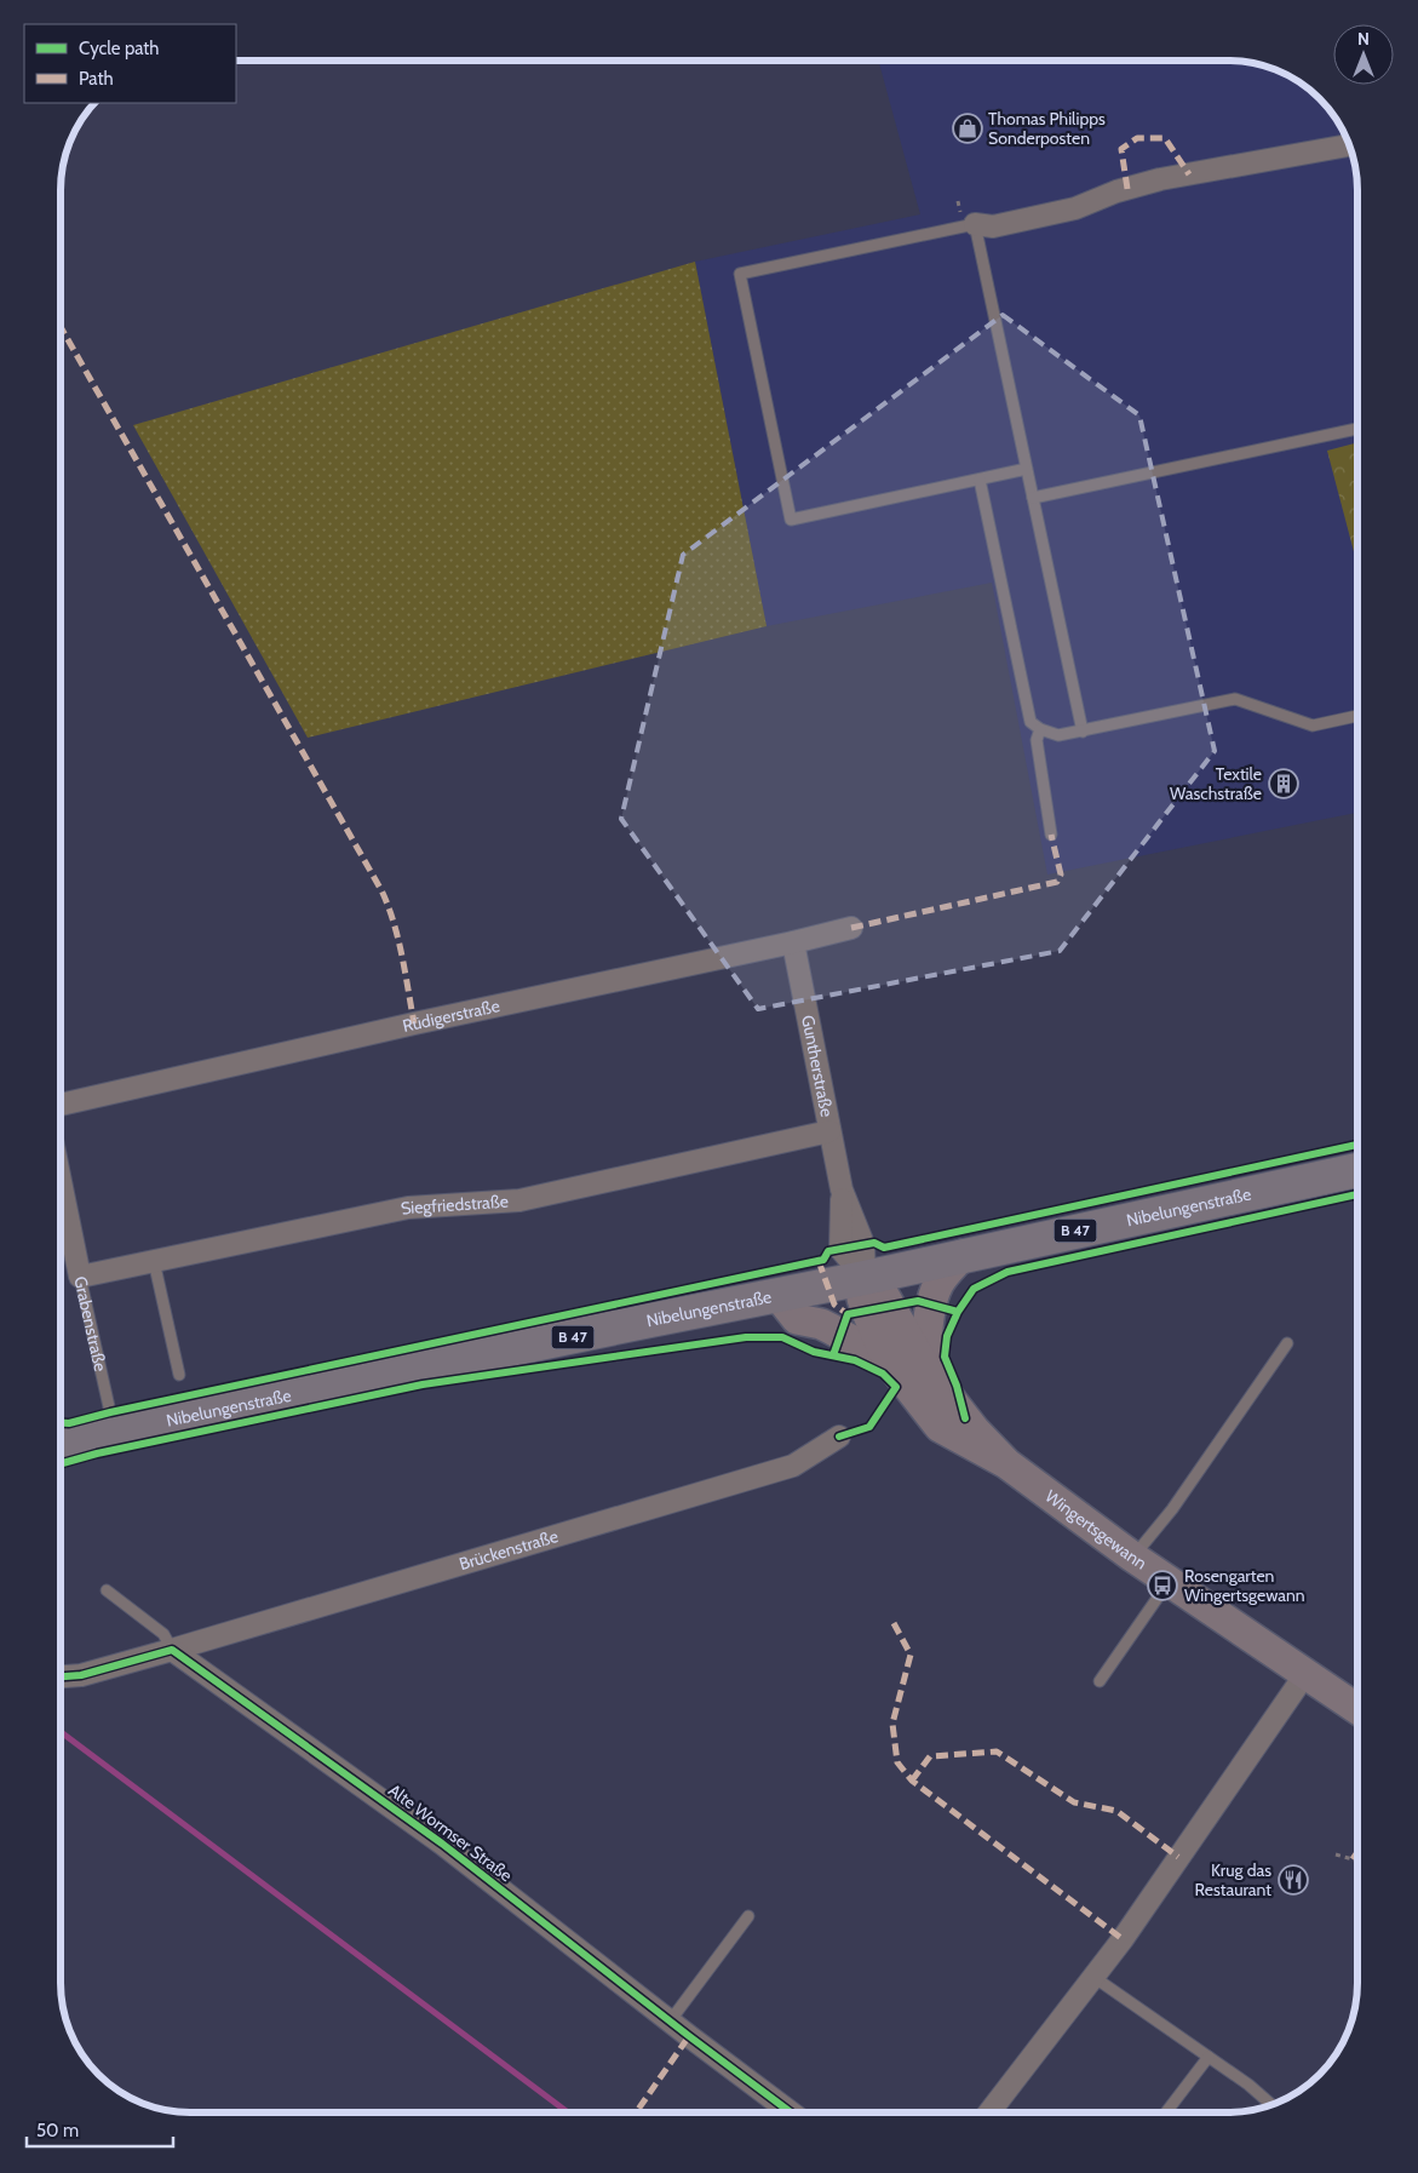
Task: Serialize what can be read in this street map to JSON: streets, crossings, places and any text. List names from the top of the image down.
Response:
{
  "streets": {
    "main road": ["Nibelungenstraße", "B 47", "Wingertsgewann"],
    "street": [
      "Rüdigerstraße",
      "Guntherstraße",
      "Siegfriedstraße",
      "Grabenstraße",
      "Brückenstraße",
      "Alte Wormser Straße"
    ]
  },
  "crossings": [
    ["Rüdigerstraße", "Guntherstraße"],
    ["Guntherstraße", "Siegfriedstraße"],
    ["Guntherstraße", "Nibelungenstraße"],
    ["Guntherstraße", "Wingertsgewann"],
    ["Siegfriedstraße", "Grabenstraße"],
    ["Nibelungenstraße", "Wingertsgewann"],
    ["Brückenstraße", "Alte Wormser Straße"]
  ],
  "places": {
    "shop": ["Thomas Philipps Sonderposten"],
    "building": ["Textile Waschstraße"],
    "bus stop": ["Rosengarten Wingertsgewann"],
    "restaurant": ["Krug das Restaurant"]
  },
  "legend": ["Cycle path", "Path"],
  "scale_bar": "50 m",
  "north": "top"
}
